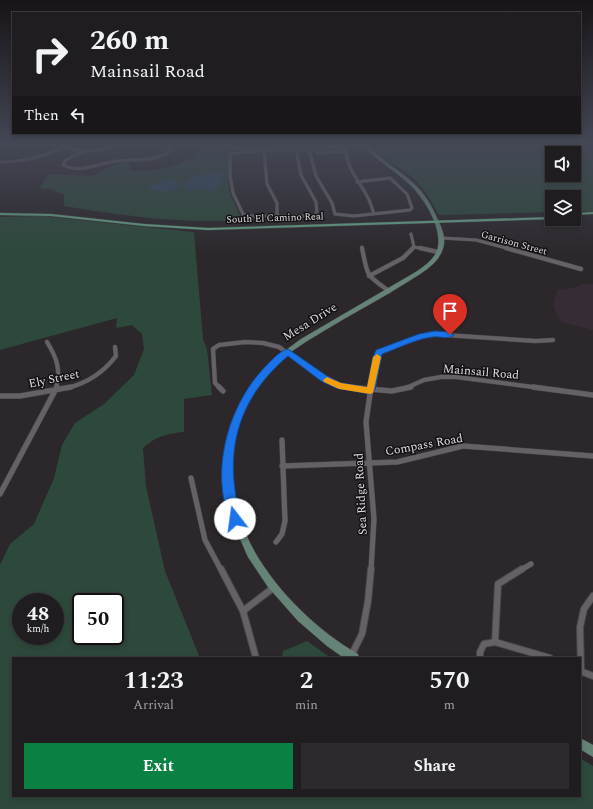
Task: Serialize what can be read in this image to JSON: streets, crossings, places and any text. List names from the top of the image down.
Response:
{
  "streets": {
    "main road": ["South El Camino Real", "Mesa Drive"],
    "street": [
      "Garrison Street",
      "Mainsail Road",
      "Ely Street",
      "Compass Road",
      "Sea Ridge Road"
    ]
  },
  "crossings": [
    ["Garrison Street", "Mesa Drive"],
    ["Mesa Drive", "Mainsail Road"],
    ["Mesa Drive", "Sea Ridge Road"],
    ["Mainsail Road", "Sea Ridge Road"],
    ["Compass Road", "Sea Ridge Road"]
  ],
  "page": {
    "turn": ["260 m", "Mainsail Road"],
    "then": "Then",
    "speed": "48 km/h",
    "limit": "50",
    "eta": [
      "11:23",
      "Arrival",
      "2",
      "min",
      "570",
      "m"
    ],
    "buttons": ["Exit", "Share"]
  }
}
